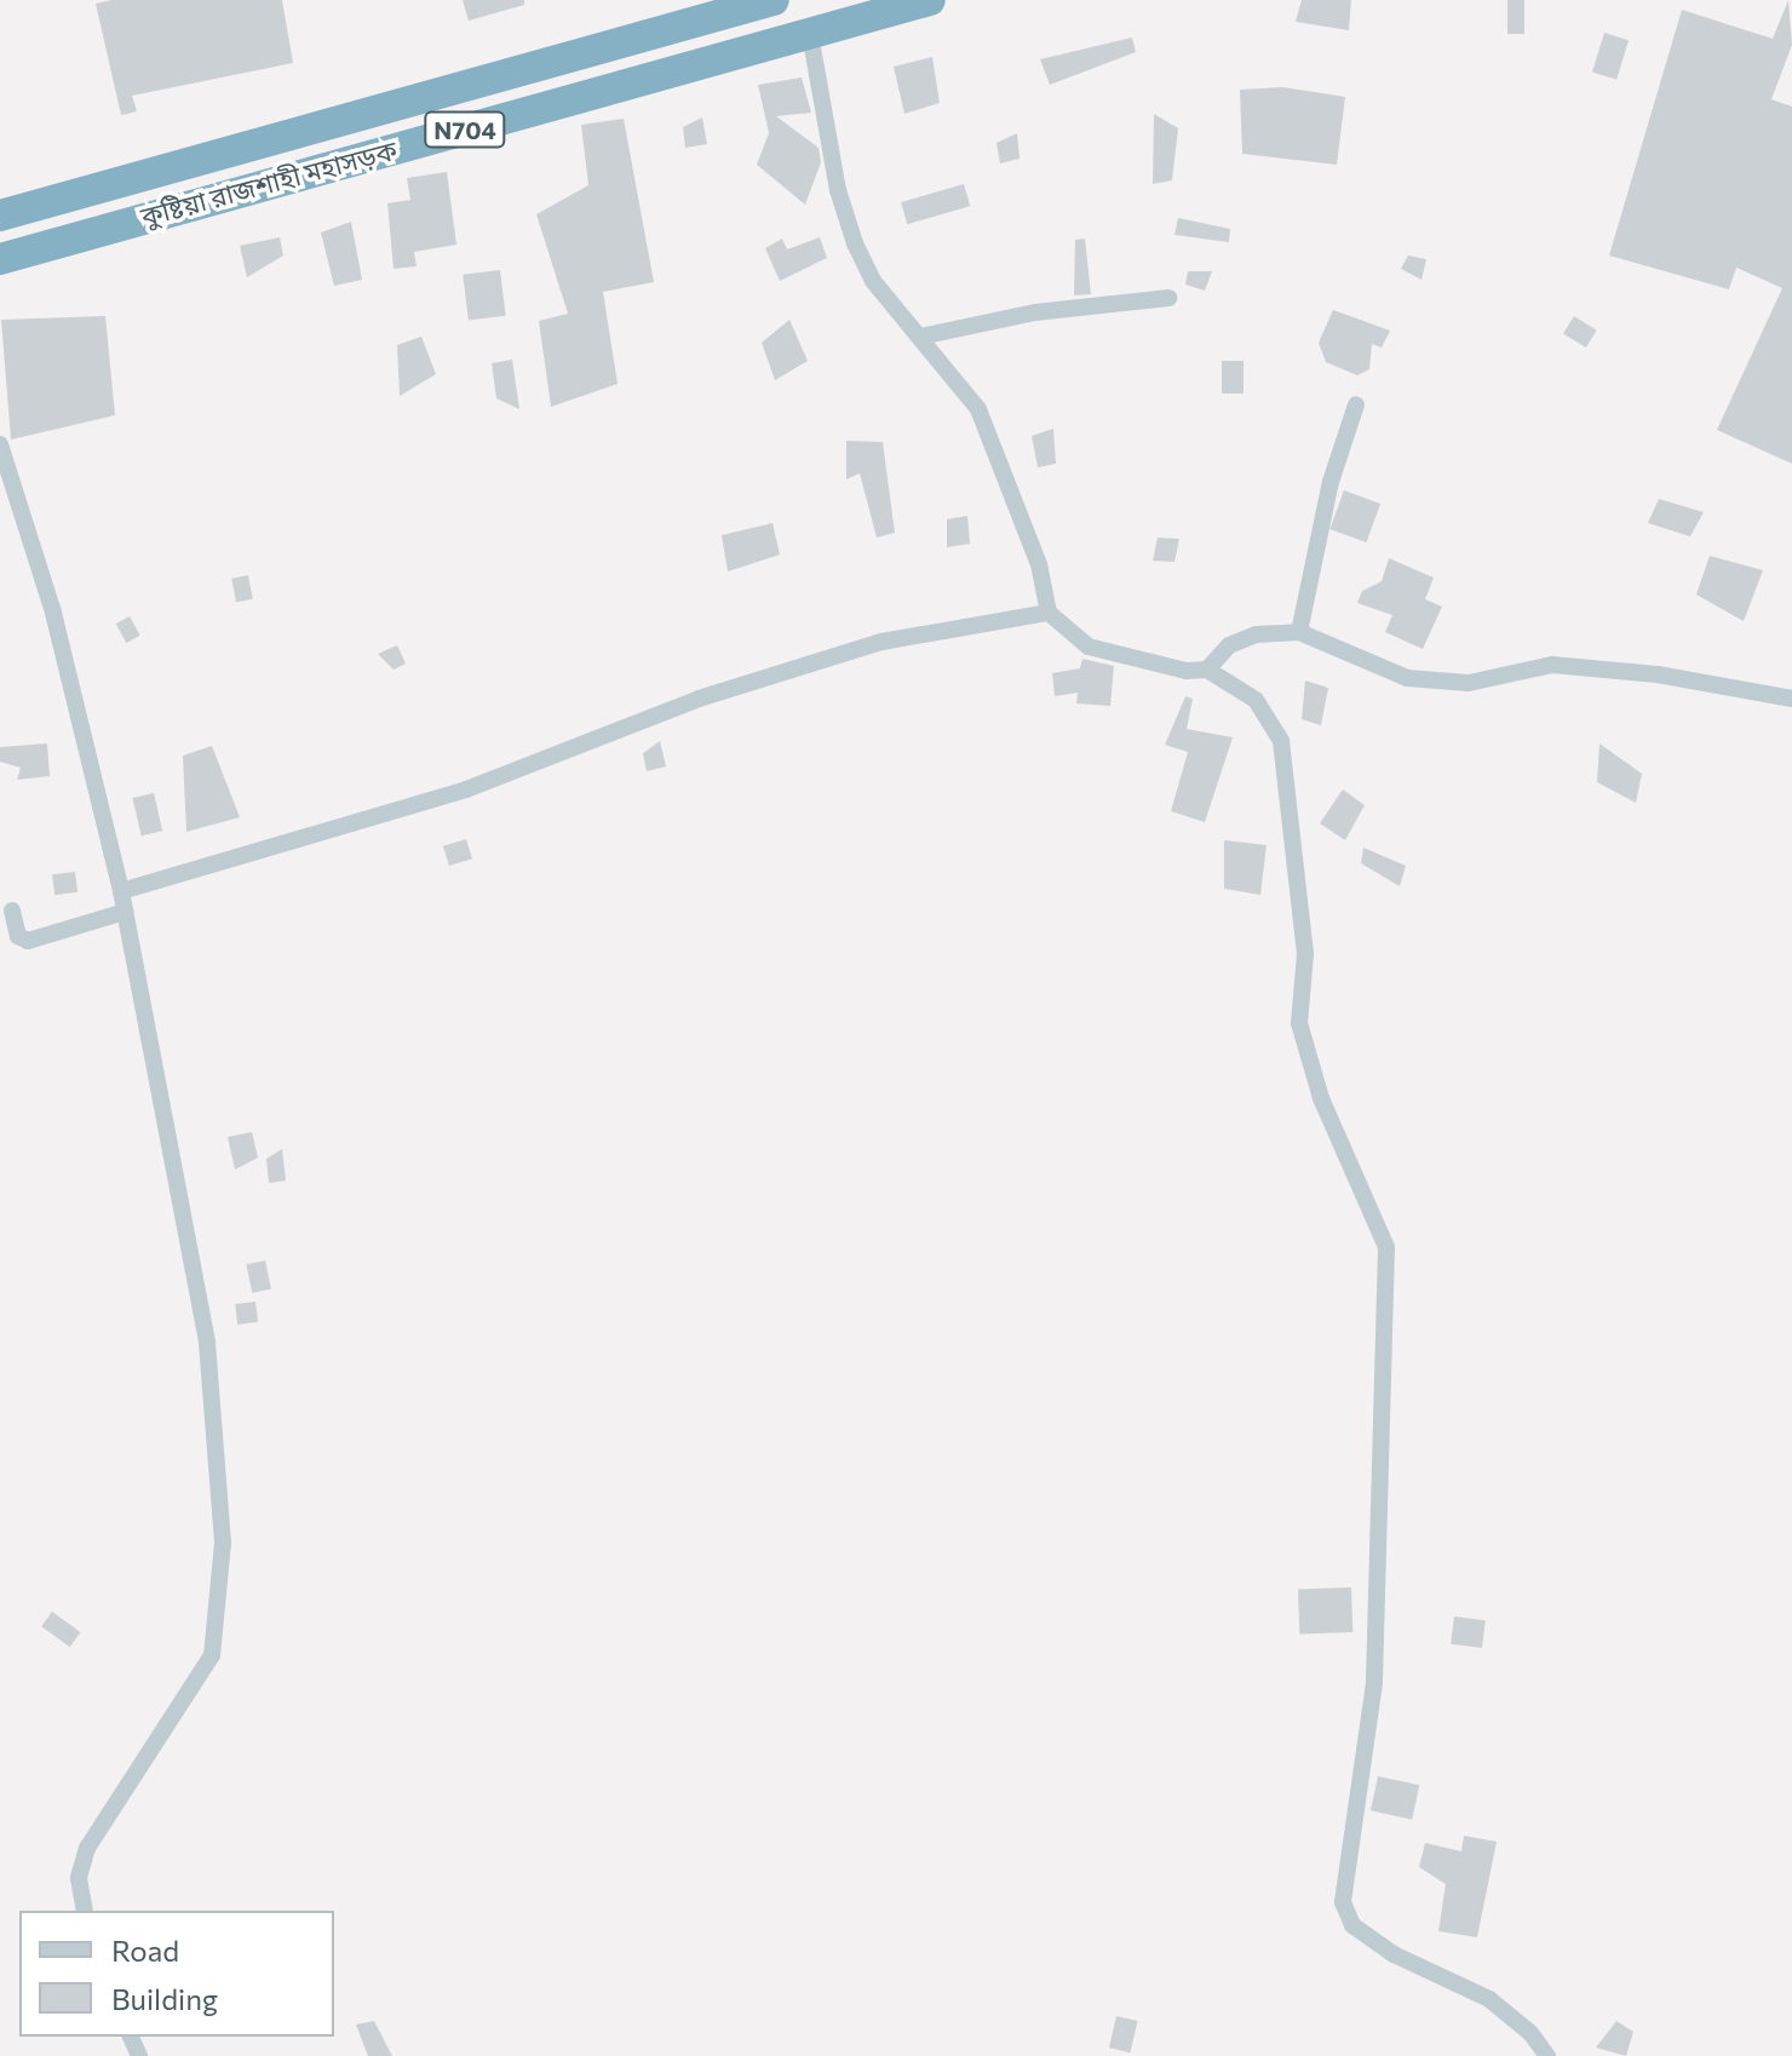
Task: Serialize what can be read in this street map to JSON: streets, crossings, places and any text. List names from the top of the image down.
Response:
{
  "streets": {
    "highway": ["N704", "কুষ্টিয়া রাজশাহী মহাসড়ক"]
  },
  "legend": ["Road", "Building"]
}
